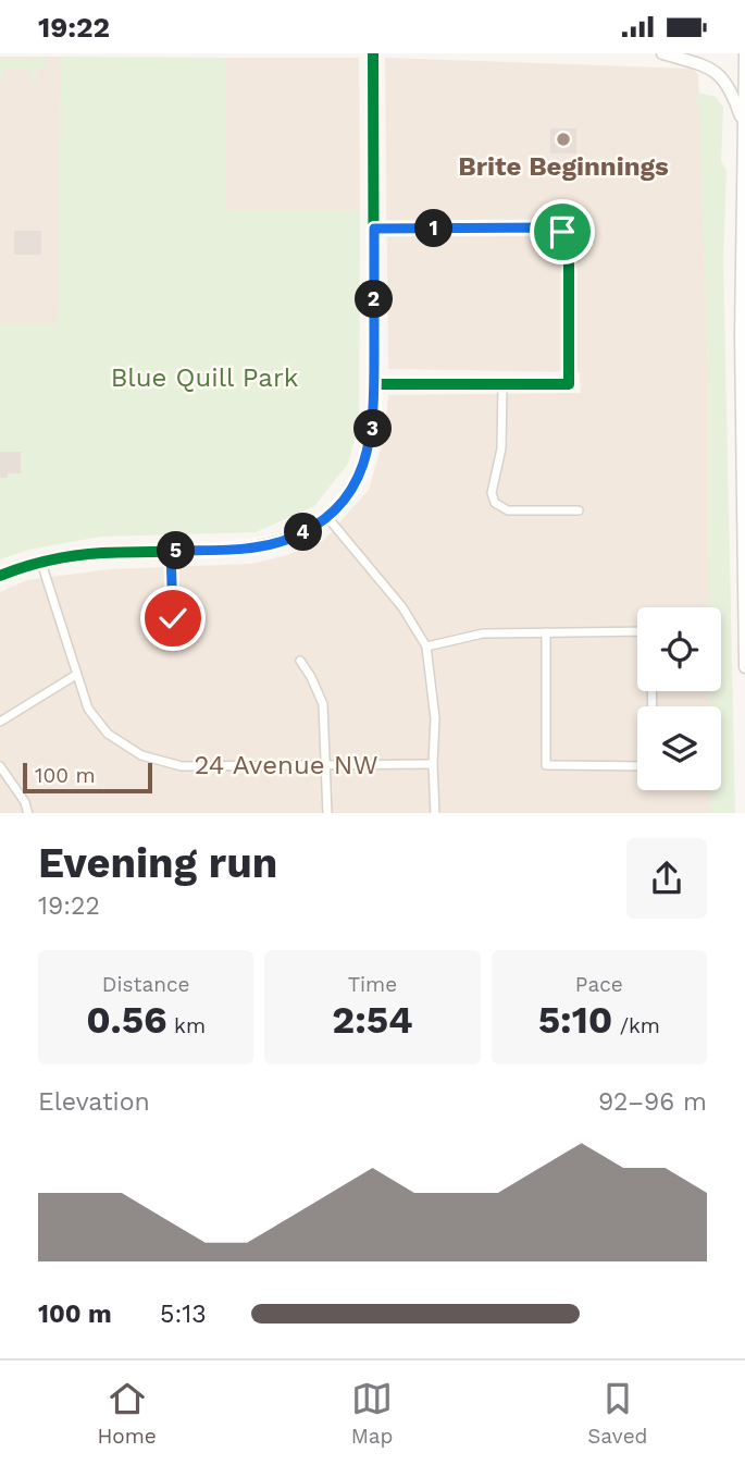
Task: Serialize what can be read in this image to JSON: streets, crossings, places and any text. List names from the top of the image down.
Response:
{
  "streets": {
    "street": ["24 Avenue NW"]
  },
  "parks": ["Blue Quill Park"],
  "places": ["Brite Beginnings"],
  "scale_bar": "100 m",
  "page": {
    "status": "19:22",
    "pins": [
      "1",
      "2",
      "3",
      "4",
      "5"
    ],
    "scale": "100 m",
    "heading": ["Evening run", "19:22"],
    "stats": [
      ["Distance", "0.56 km"],
      ["Time", "2:54"],
      ["Pace", "5:10 /km"]
    ],
    "chart": ["Elevation", "92–96 m"],
    "list": [
      {
        "name": "100 m",
        "note": "5:13"
      }
    ],
    "tabs": ["Home", "Map", "Saved"]
  }
}
